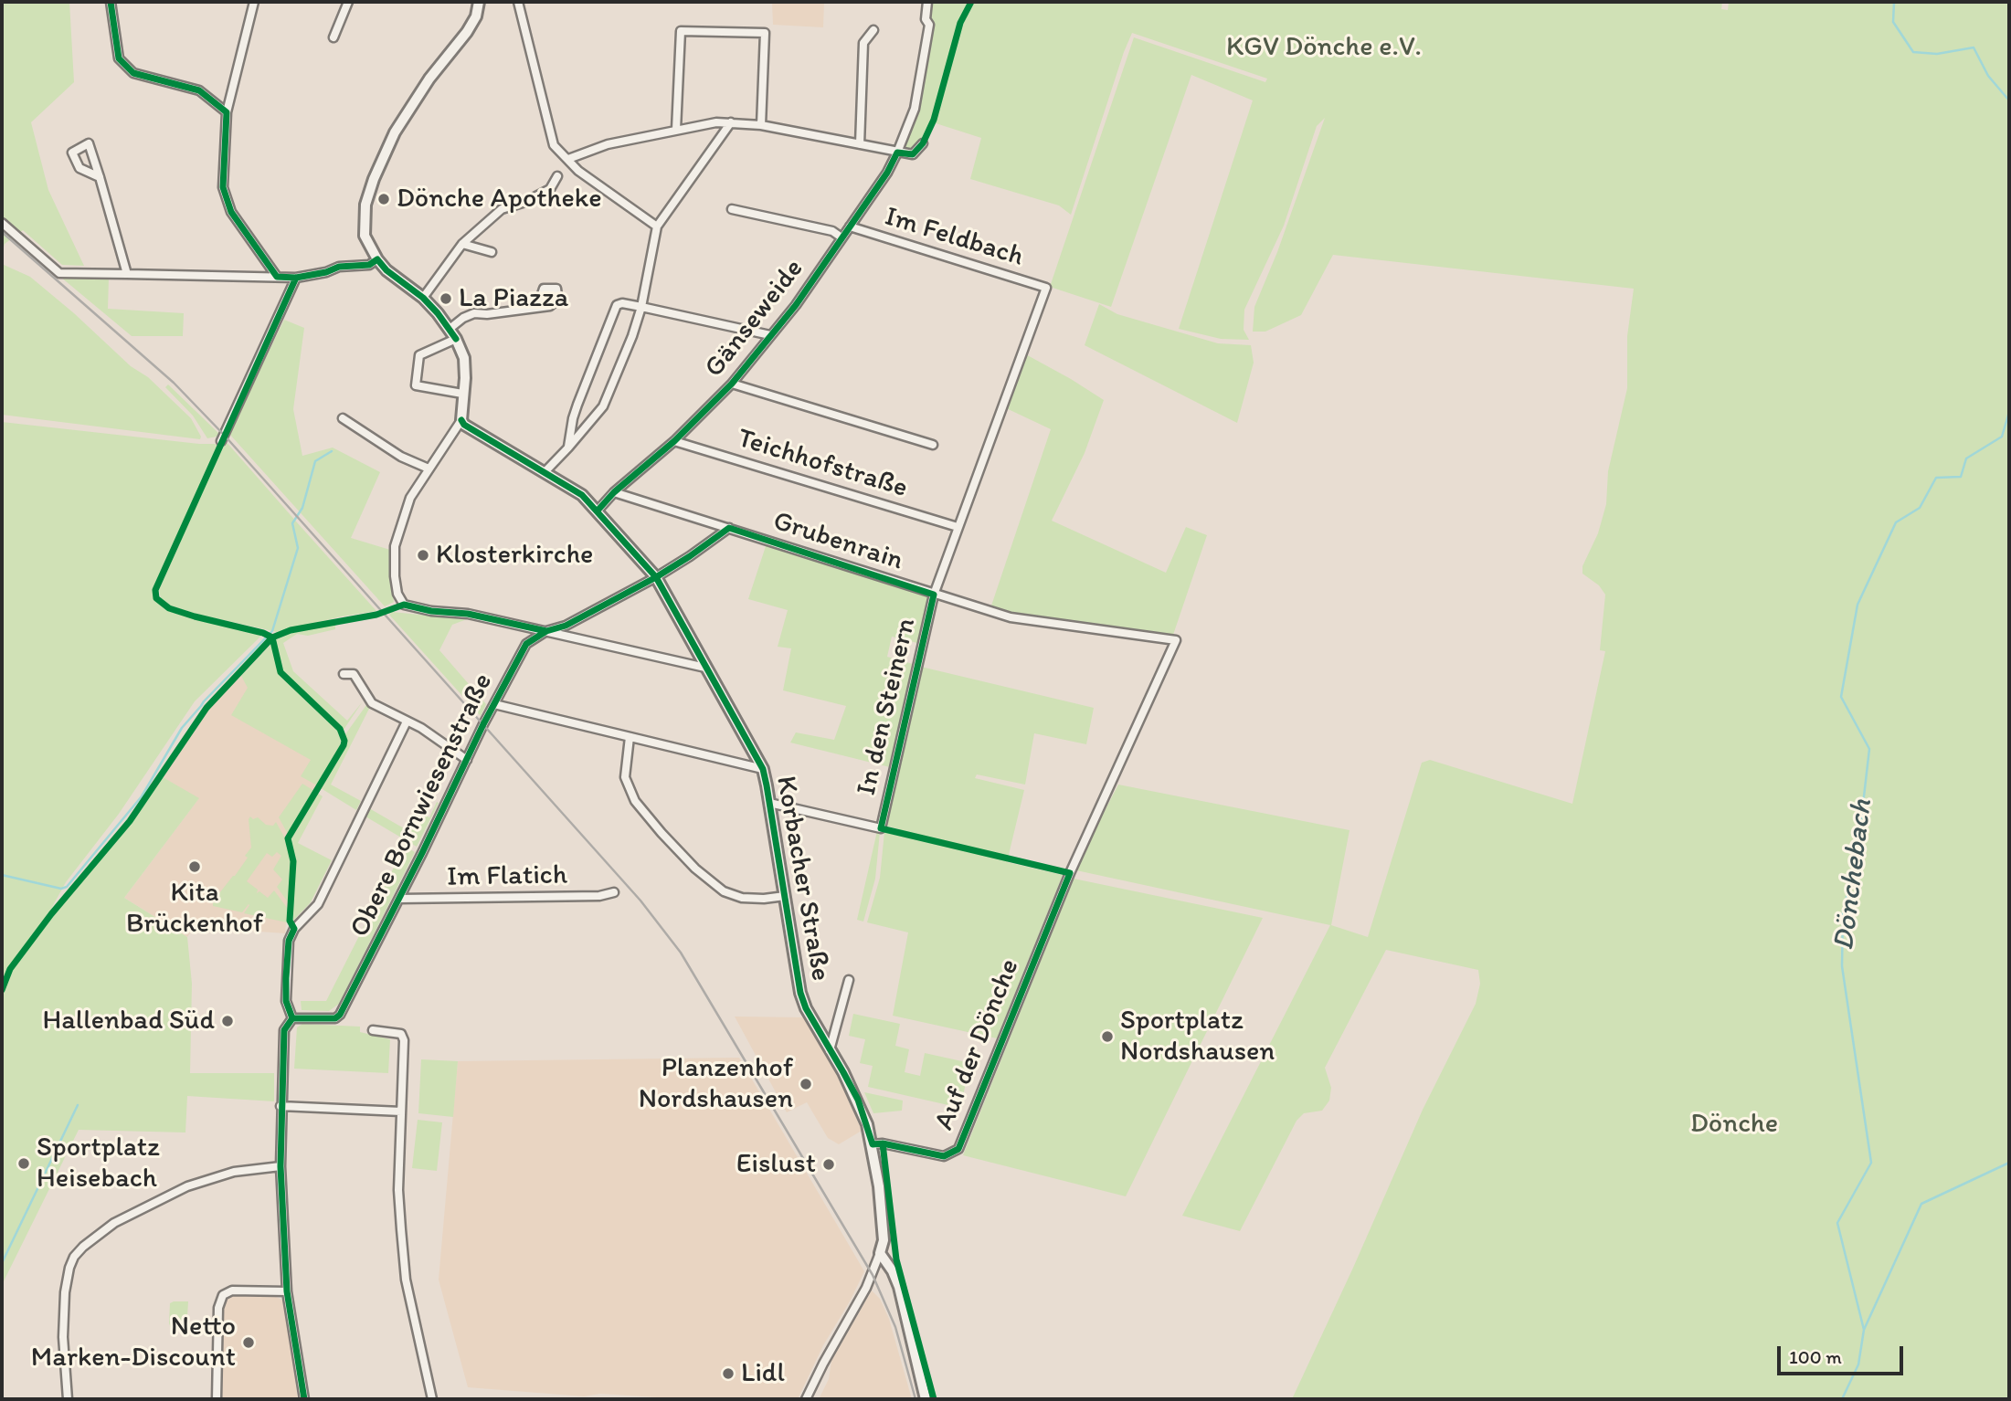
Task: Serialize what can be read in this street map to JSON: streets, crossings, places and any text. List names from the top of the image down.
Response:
{
  "streets": {
    "street": [
      "Im Feldbach",
      "Gänseweide",
      "Teichhofstraße",
      "Grubenrain",
      "In den Steinern",
      "Obere Bornwiesenstraße",
      "Im Flatich",
      "Korbacher Straße",
      "Auf der Dönche"
    ]
  },
  "crossings": [
    ["Im Feldbach", "Gänseweide"],
    ["Im Feldbach", "In den Steinern"],
    ["Gänseweide", "Teichhofstraße"],
    ["Gänseweide", "Grubenrain"],
    ["Gänseweide", "Korbacher Straße"],
    ["Teichhofstraße", "In den Steinern"],
    ["Grubenrain", "In den Steinern"],
    ["Grubenrain", "Obere Bornwiesenstraße"],
    ["Grubenrain", "Auf der Dönche"],
    ["In den Steinern", "Korbacher Straße"],
    ["Obere Bornwiesenstraße", "Im Flatich"],
    ["Obere Bornwiesenstraße", "Korbacher Straße"],
    ["Korbacher Straße", "Auf der Dönche"]
  ],
  "water": ["Dönchebach"],
  "parks": ["KGV Dönche e.V.", "Dönche"],
  "places": [
    "Dönche Apotheke",
    "La Piazza",
    "Klosterkirche",
    "Kita Brückenhof",
    "Hallenbad Süd",
    "Sportplatz Nordshausen",
    "Planzenhof Nordshausen",
    "Sportplatz Heisebach",
    "Eislust",
    "Netto Marken-Discount",
    "Lidl"
  ],
  "scale_bar": "100 m"
}
